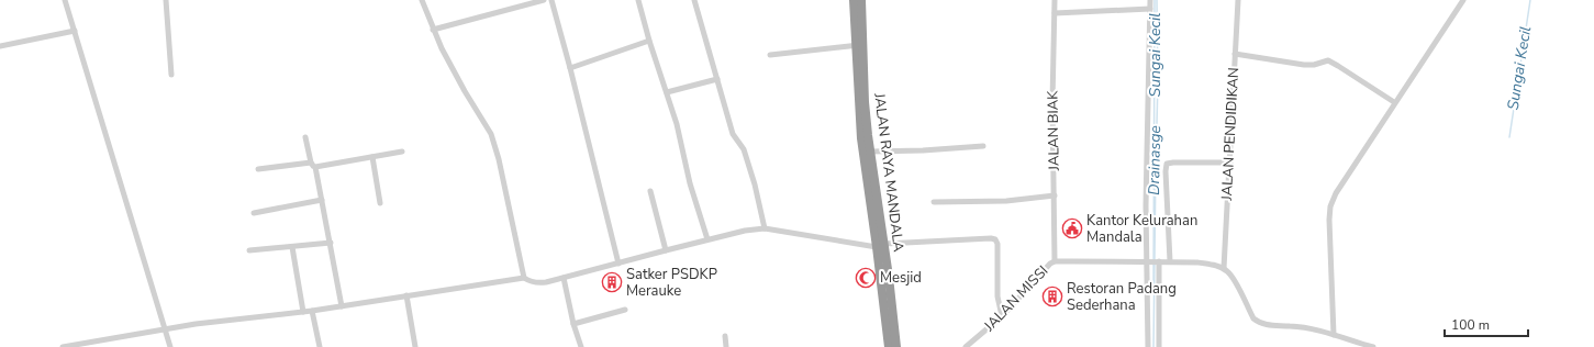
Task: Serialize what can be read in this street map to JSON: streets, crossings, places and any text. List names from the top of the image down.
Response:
{
  "streets": {
    "highway": ["JALAN RAYA MANDALA"],
    "street": ["JALAN BIAK", "JALAN PENDIDIKAN", "JALAN MISSI"]
  },
  "crossings": [
    ["JALAN BIAK", "JALAN MISSI"],
    ["JALAN PENDIDIKAN", "JALAN MISSI"]
  ],
  "water": ["Sungai Kecil", "Drainasge"],
  "places": {
    "public building": ["Kantor Kelurahan Mandala"],
    "mosque": ["Mesjid"],
    "building": ["Satker PSDKP Merauke", "Restoran Padang Sederhana"]
  },
  "scale_bar": "100 m"
}
